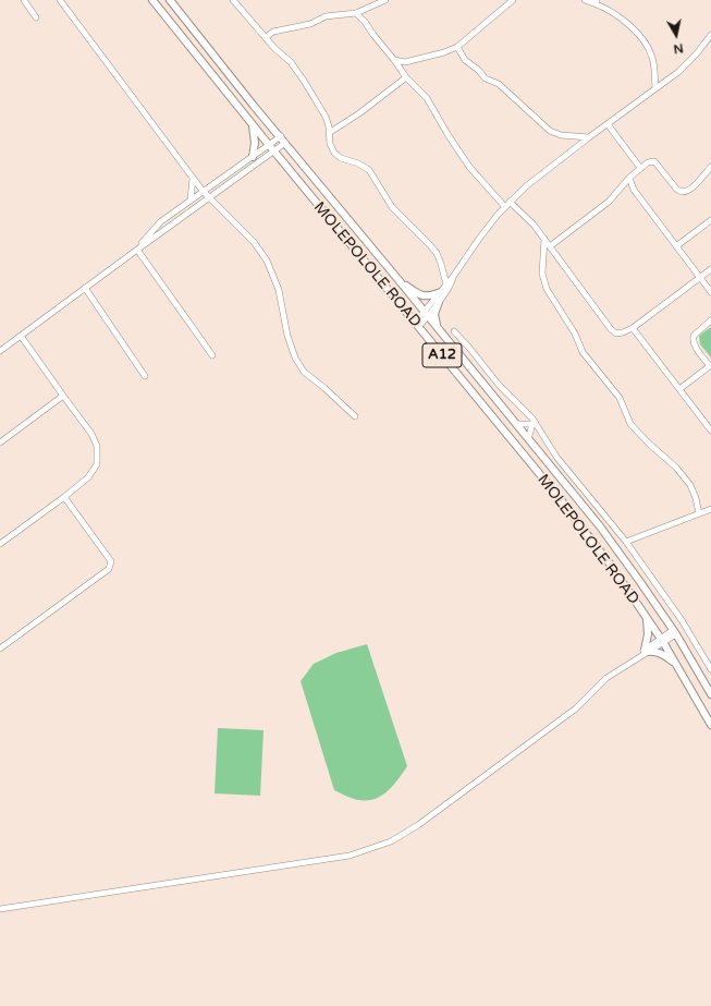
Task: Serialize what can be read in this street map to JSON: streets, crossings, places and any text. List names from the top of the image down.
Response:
{
  "streets": {
    "main road": ["MOLEPOLOLE ROAD", "A12"]
  },
  "north": "bottom"
}
